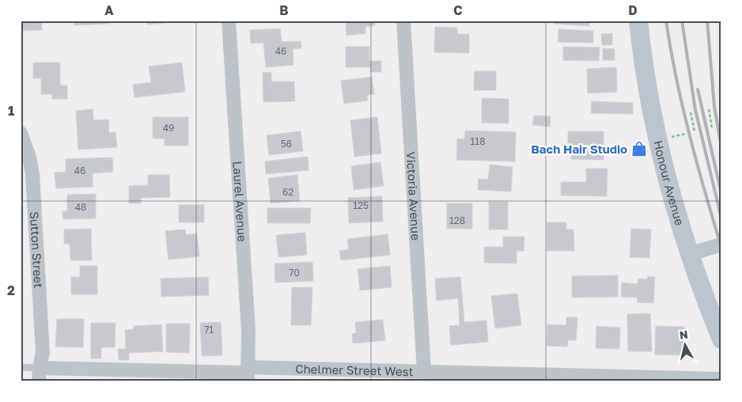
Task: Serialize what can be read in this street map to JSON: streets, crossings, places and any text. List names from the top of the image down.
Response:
{
  "streets": {
    "main road": ["Honour Avenue"],
    "street": [
      "Victoria Avenue",
      "Laurel Avenue",
      "Sutton Street",
      "Chelmer Street West"
    ]
  },
  "crossings": [
    ["Victoria Avenue", "Chelmer Street West"],
    ["Laurel Avenue", "Chelmer Street West"],
    ["Sutton Street", "Chelmer Street West"]
  ],
  "places": {
    "shop": ["Bach Hair Studio"]
  },
  "house_numbers": [
    "46",
    "49",
    "118",
    "56",
    "46",
    "62",
    "125",
    "48",
    "128",
    "70",
    "71"
  ],
  "north": "top",
  "grid": {
    "columns": [
      "A",
      "B",
      "C",
      "D"
    ],
    "rows": ["1", "2"]
  }
}
